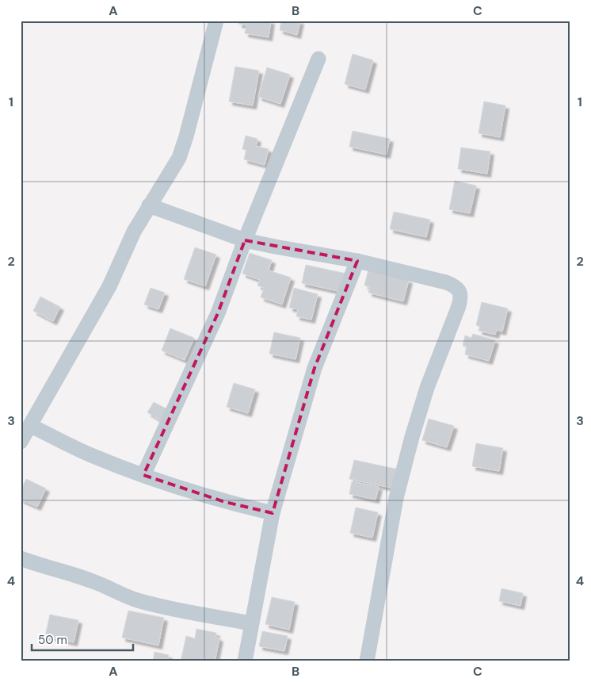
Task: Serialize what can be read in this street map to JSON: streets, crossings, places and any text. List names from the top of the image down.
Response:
{
  "scale_bar": "50 m",
  "grid": {
    "columns": ["A", "B", "C"],
    "rows": [
      "1",
      "2",
      "3",
      "4"
    ]
  }
}
